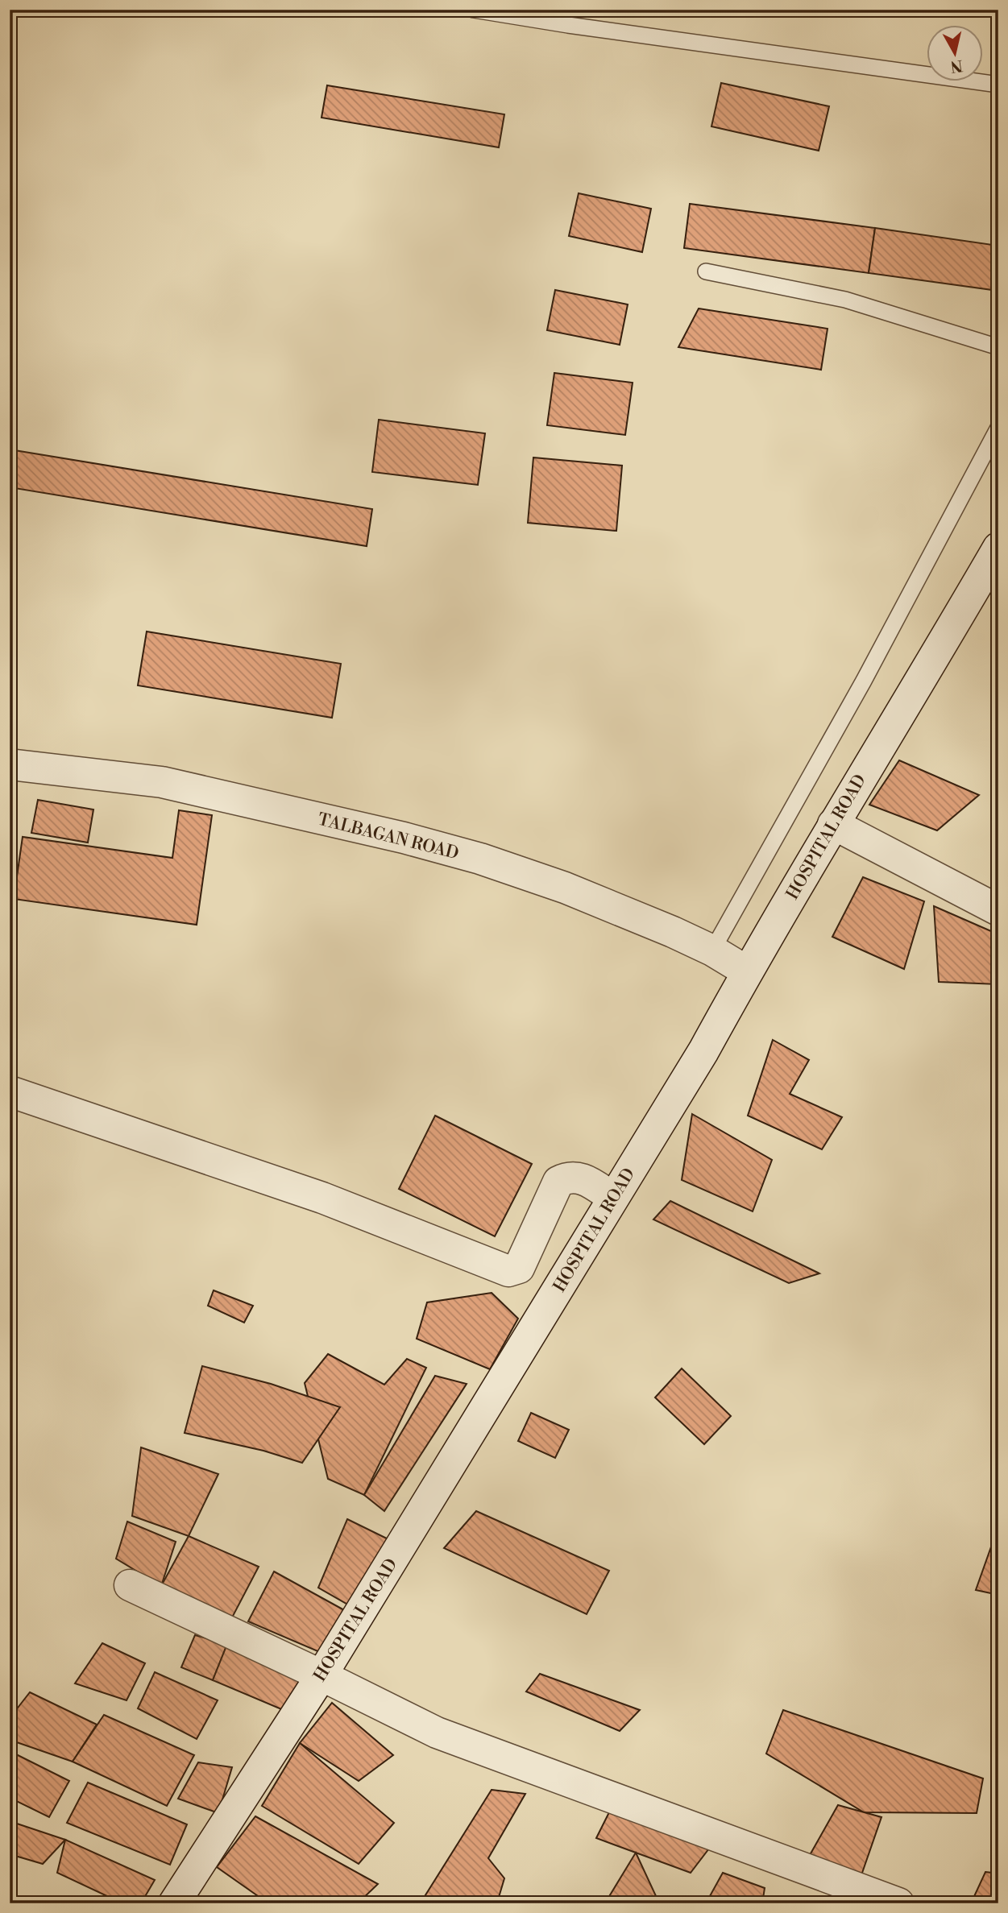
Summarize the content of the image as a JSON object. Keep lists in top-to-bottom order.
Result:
{
  "streets": {
    "street": ["TALBAGAN ROAD", "HOSPITAL ROAD"]
  },
  "crossings": [
    ["TALBAGAN ROAD", "HOSPITAL ROAD"]
  ],
  "north": "bottom"
}
